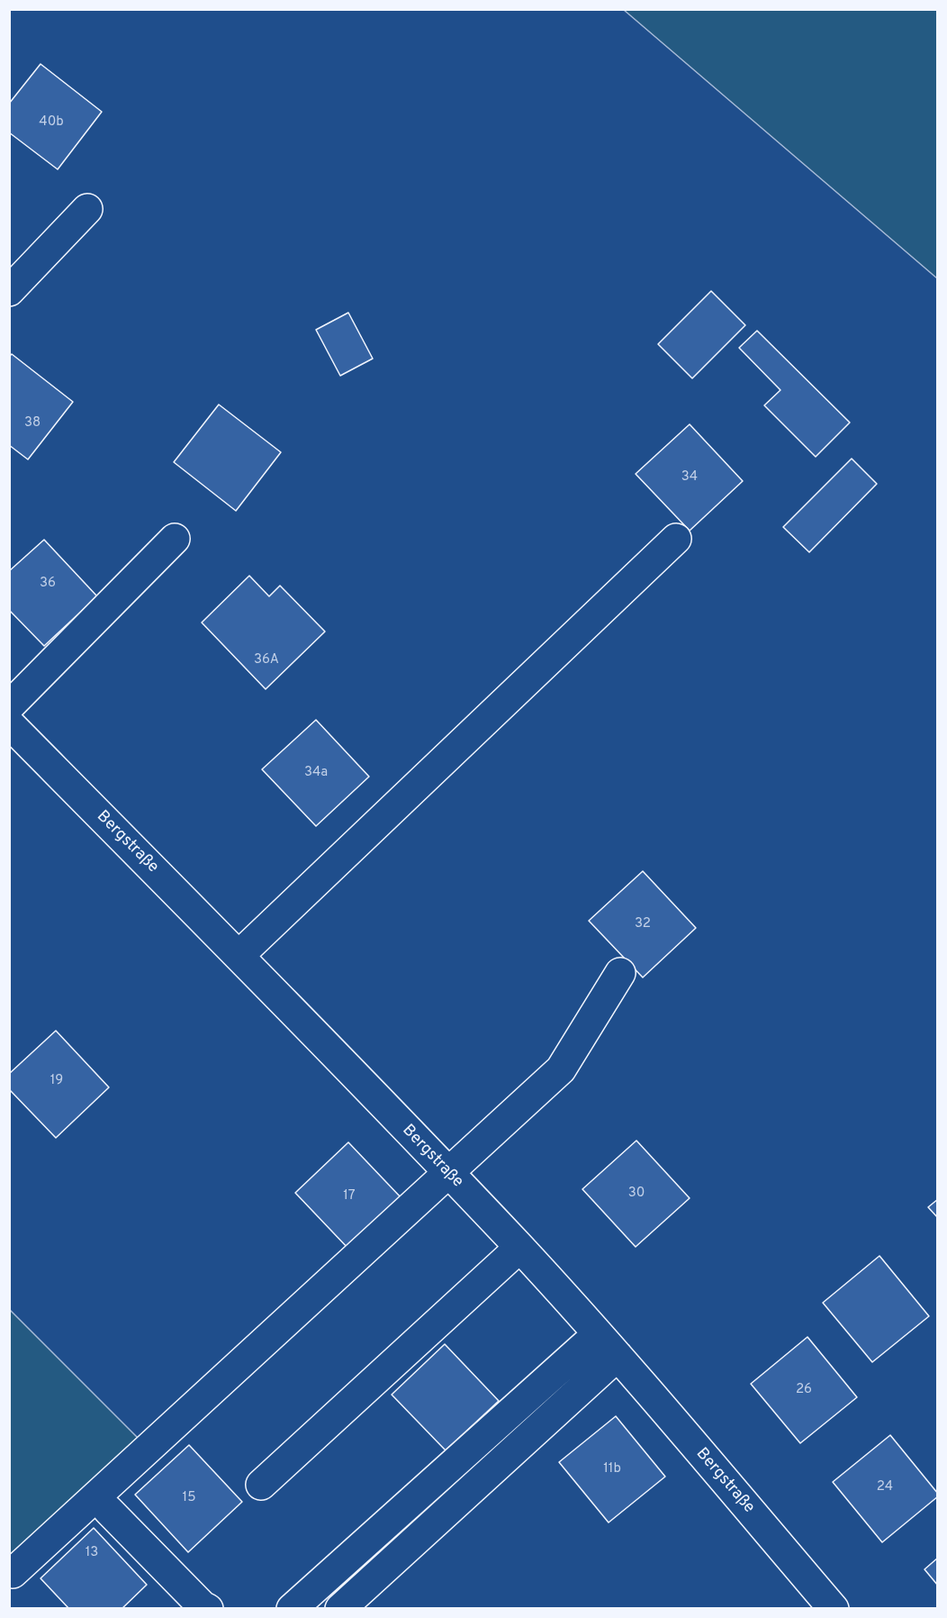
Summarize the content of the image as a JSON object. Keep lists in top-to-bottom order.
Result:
{
  "streets": {
    "street": ["Bergstraße"]
  },
  "house_numbers": [
    "40b",
    "38",
    "34",
    "36",
    "36A",
    "34a",
    "32",
    "19",
    "30",
    "17",
    "26",
    "11b",
    "24",
    "15",
    "13"
  ]
}
